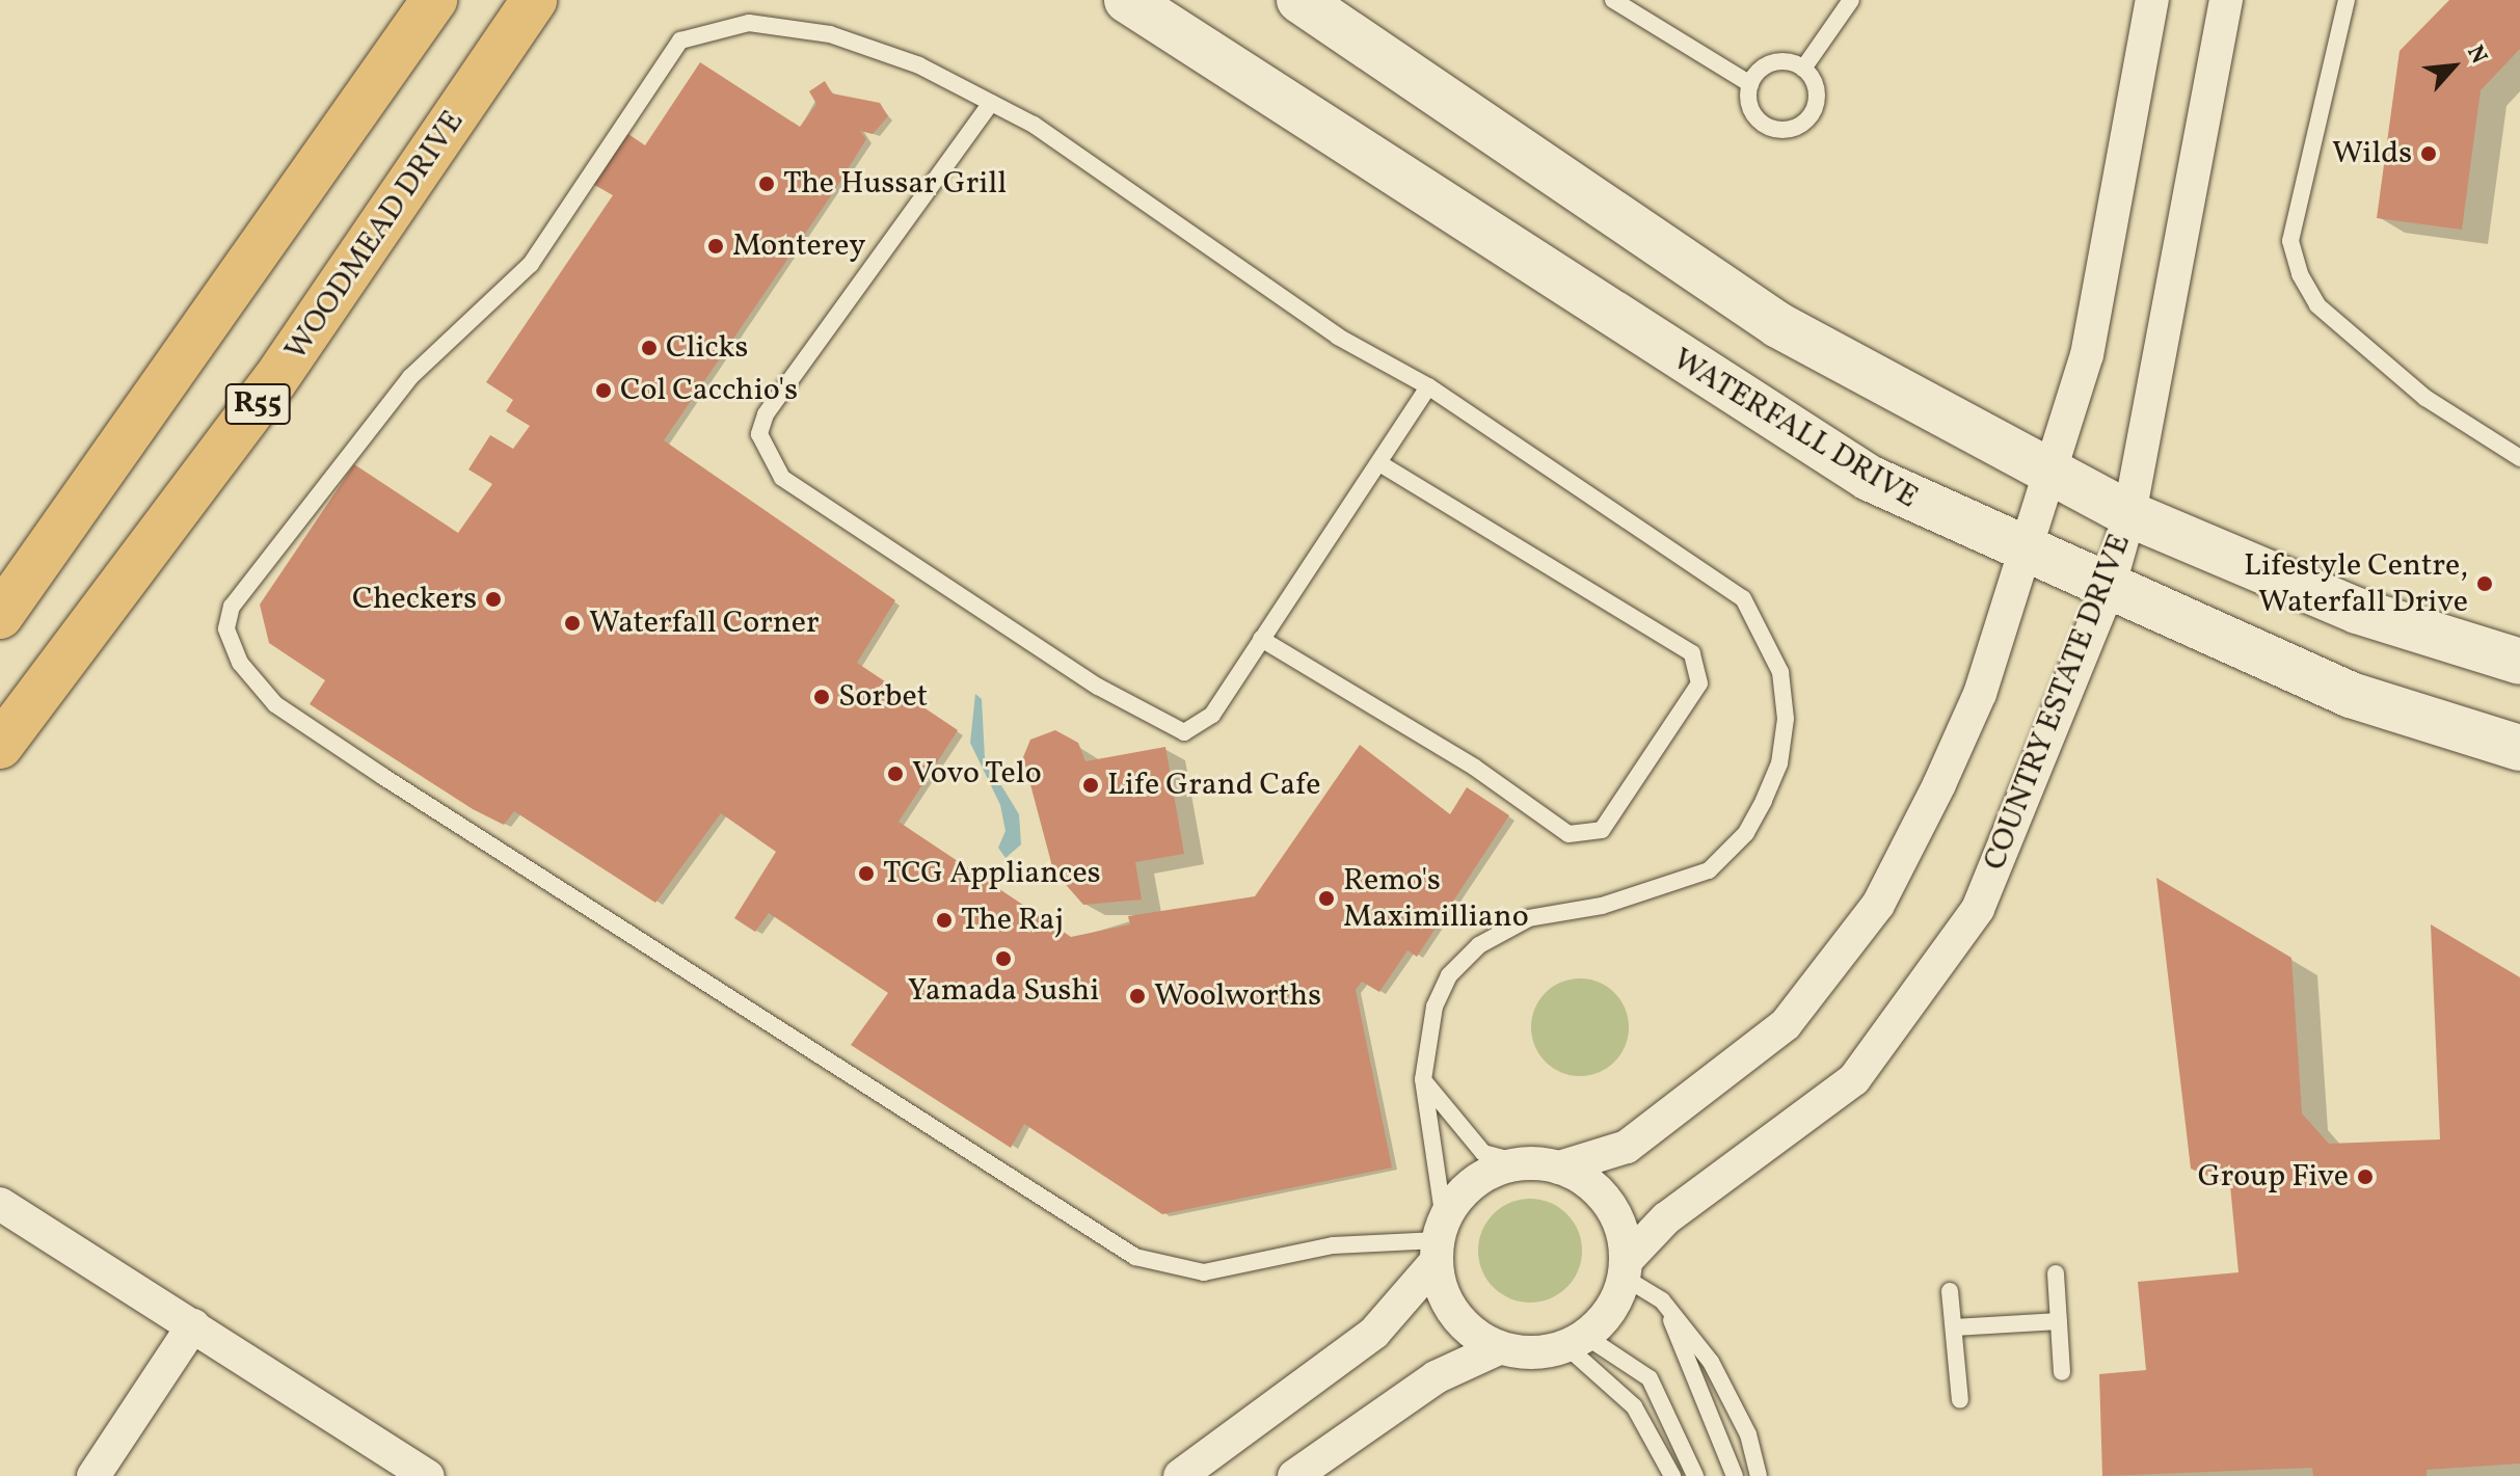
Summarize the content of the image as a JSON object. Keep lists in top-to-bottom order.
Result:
{
  "streets": {
    "main road": ["WOODMEAD DRIVE", "R55", "WATERFALL DRIVE"],
    "street": ["COUNTRY ESTATE DRIVE"]
  },
  "crossings": [
    ["WATERFALL DRIVE", "COUNTRY ESTATE DRIVE"]
  ],
  "places": [
    "Wilds",
    "The Hussar Grill",
    "Monterey",
    "Clicks",
    "Col Cacchio's",
    "Lifestyle Centre, Waterfall Drive",
    "Checkers",
    "Waterfall Corner",
    "Sorbet",
    "Vovo Telo",
    "Life Grand Cafe",
    "TCG Appliances",
    "Remo's Maximilliano",
    "The Raj",
    "Yamada Sushi",
    "Woolworths",
    "Group Five"
  ],
  "north": "top right"
}
